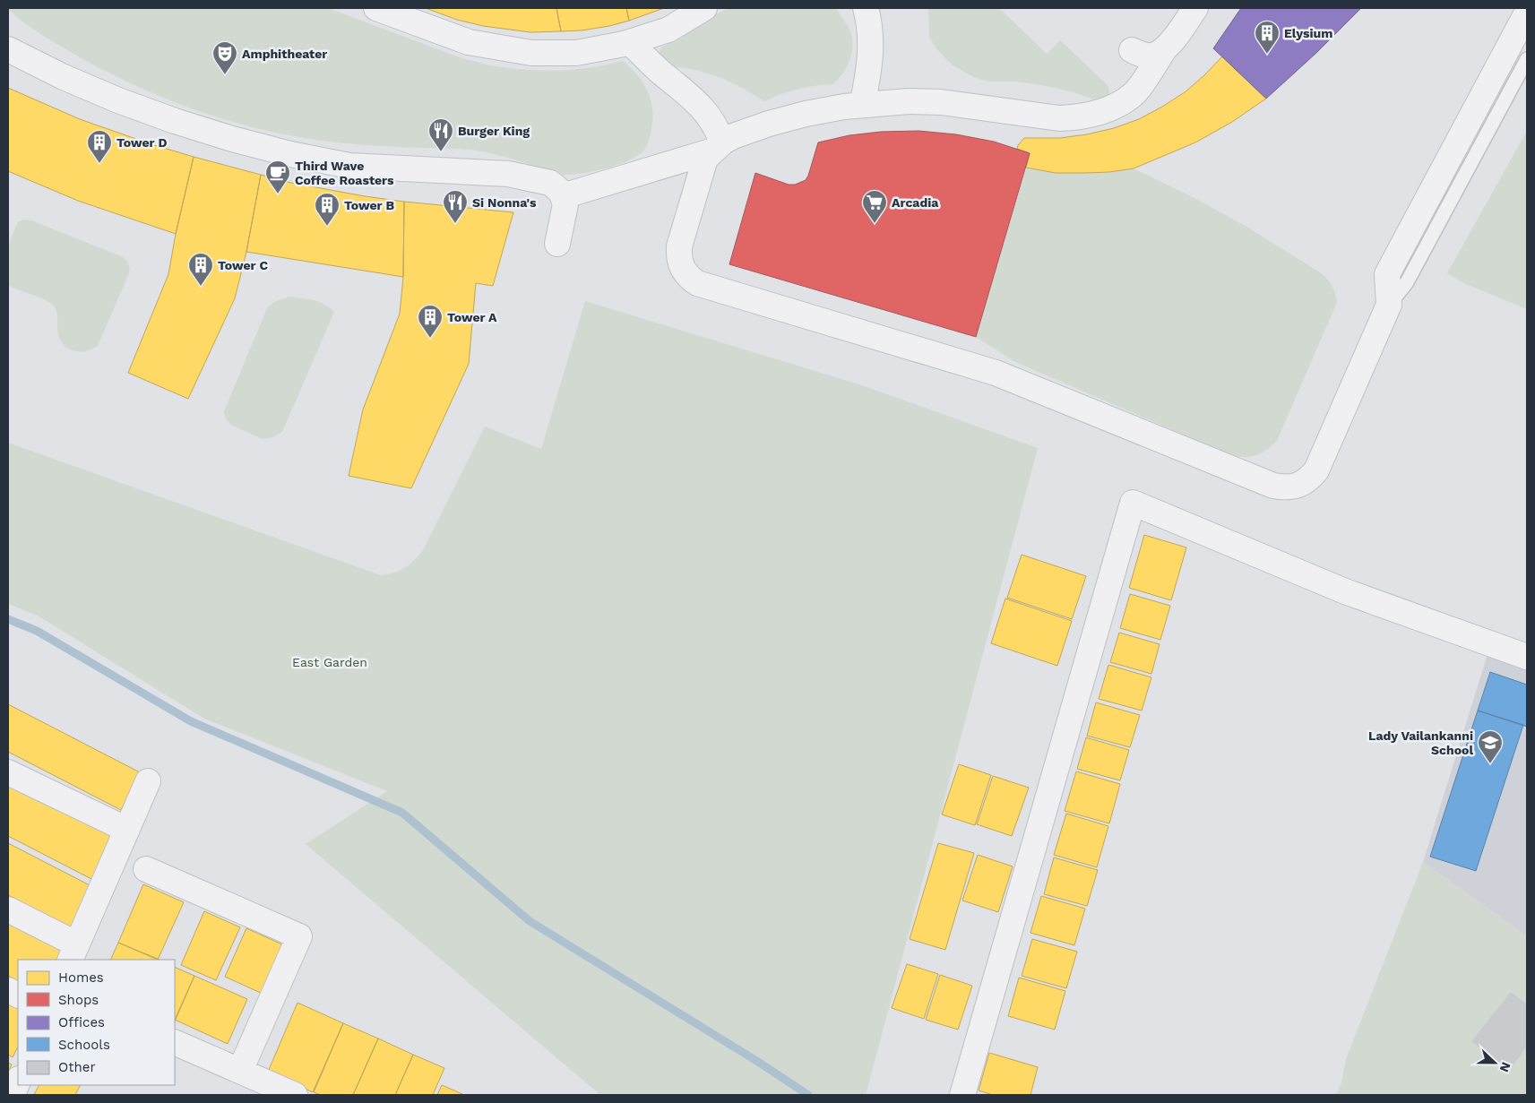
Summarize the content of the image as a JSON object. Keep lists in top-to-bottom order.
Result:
{
  "parks": ["East Garden"],
  "places": {
    "building": [
      "Elysium",
      "Tower D",
      "Tower B",
      "Tower C",
      "Tower A"
    ],
    "theatre": ["Amphitheater"],
    "restaurant": ["Burger King", "Si Nonna's"],
    "cafe": ["Third Wave Coffee Roasters"],
    "supermarket": ["Arcadia"],
    "school or university": ["Lady Vailankanni School"]
  },
  "legend": [
    "Homes",
    "Shops",
    "Offices",
    "Schools",
    "Other"
  ],
  "north": "right"
}
